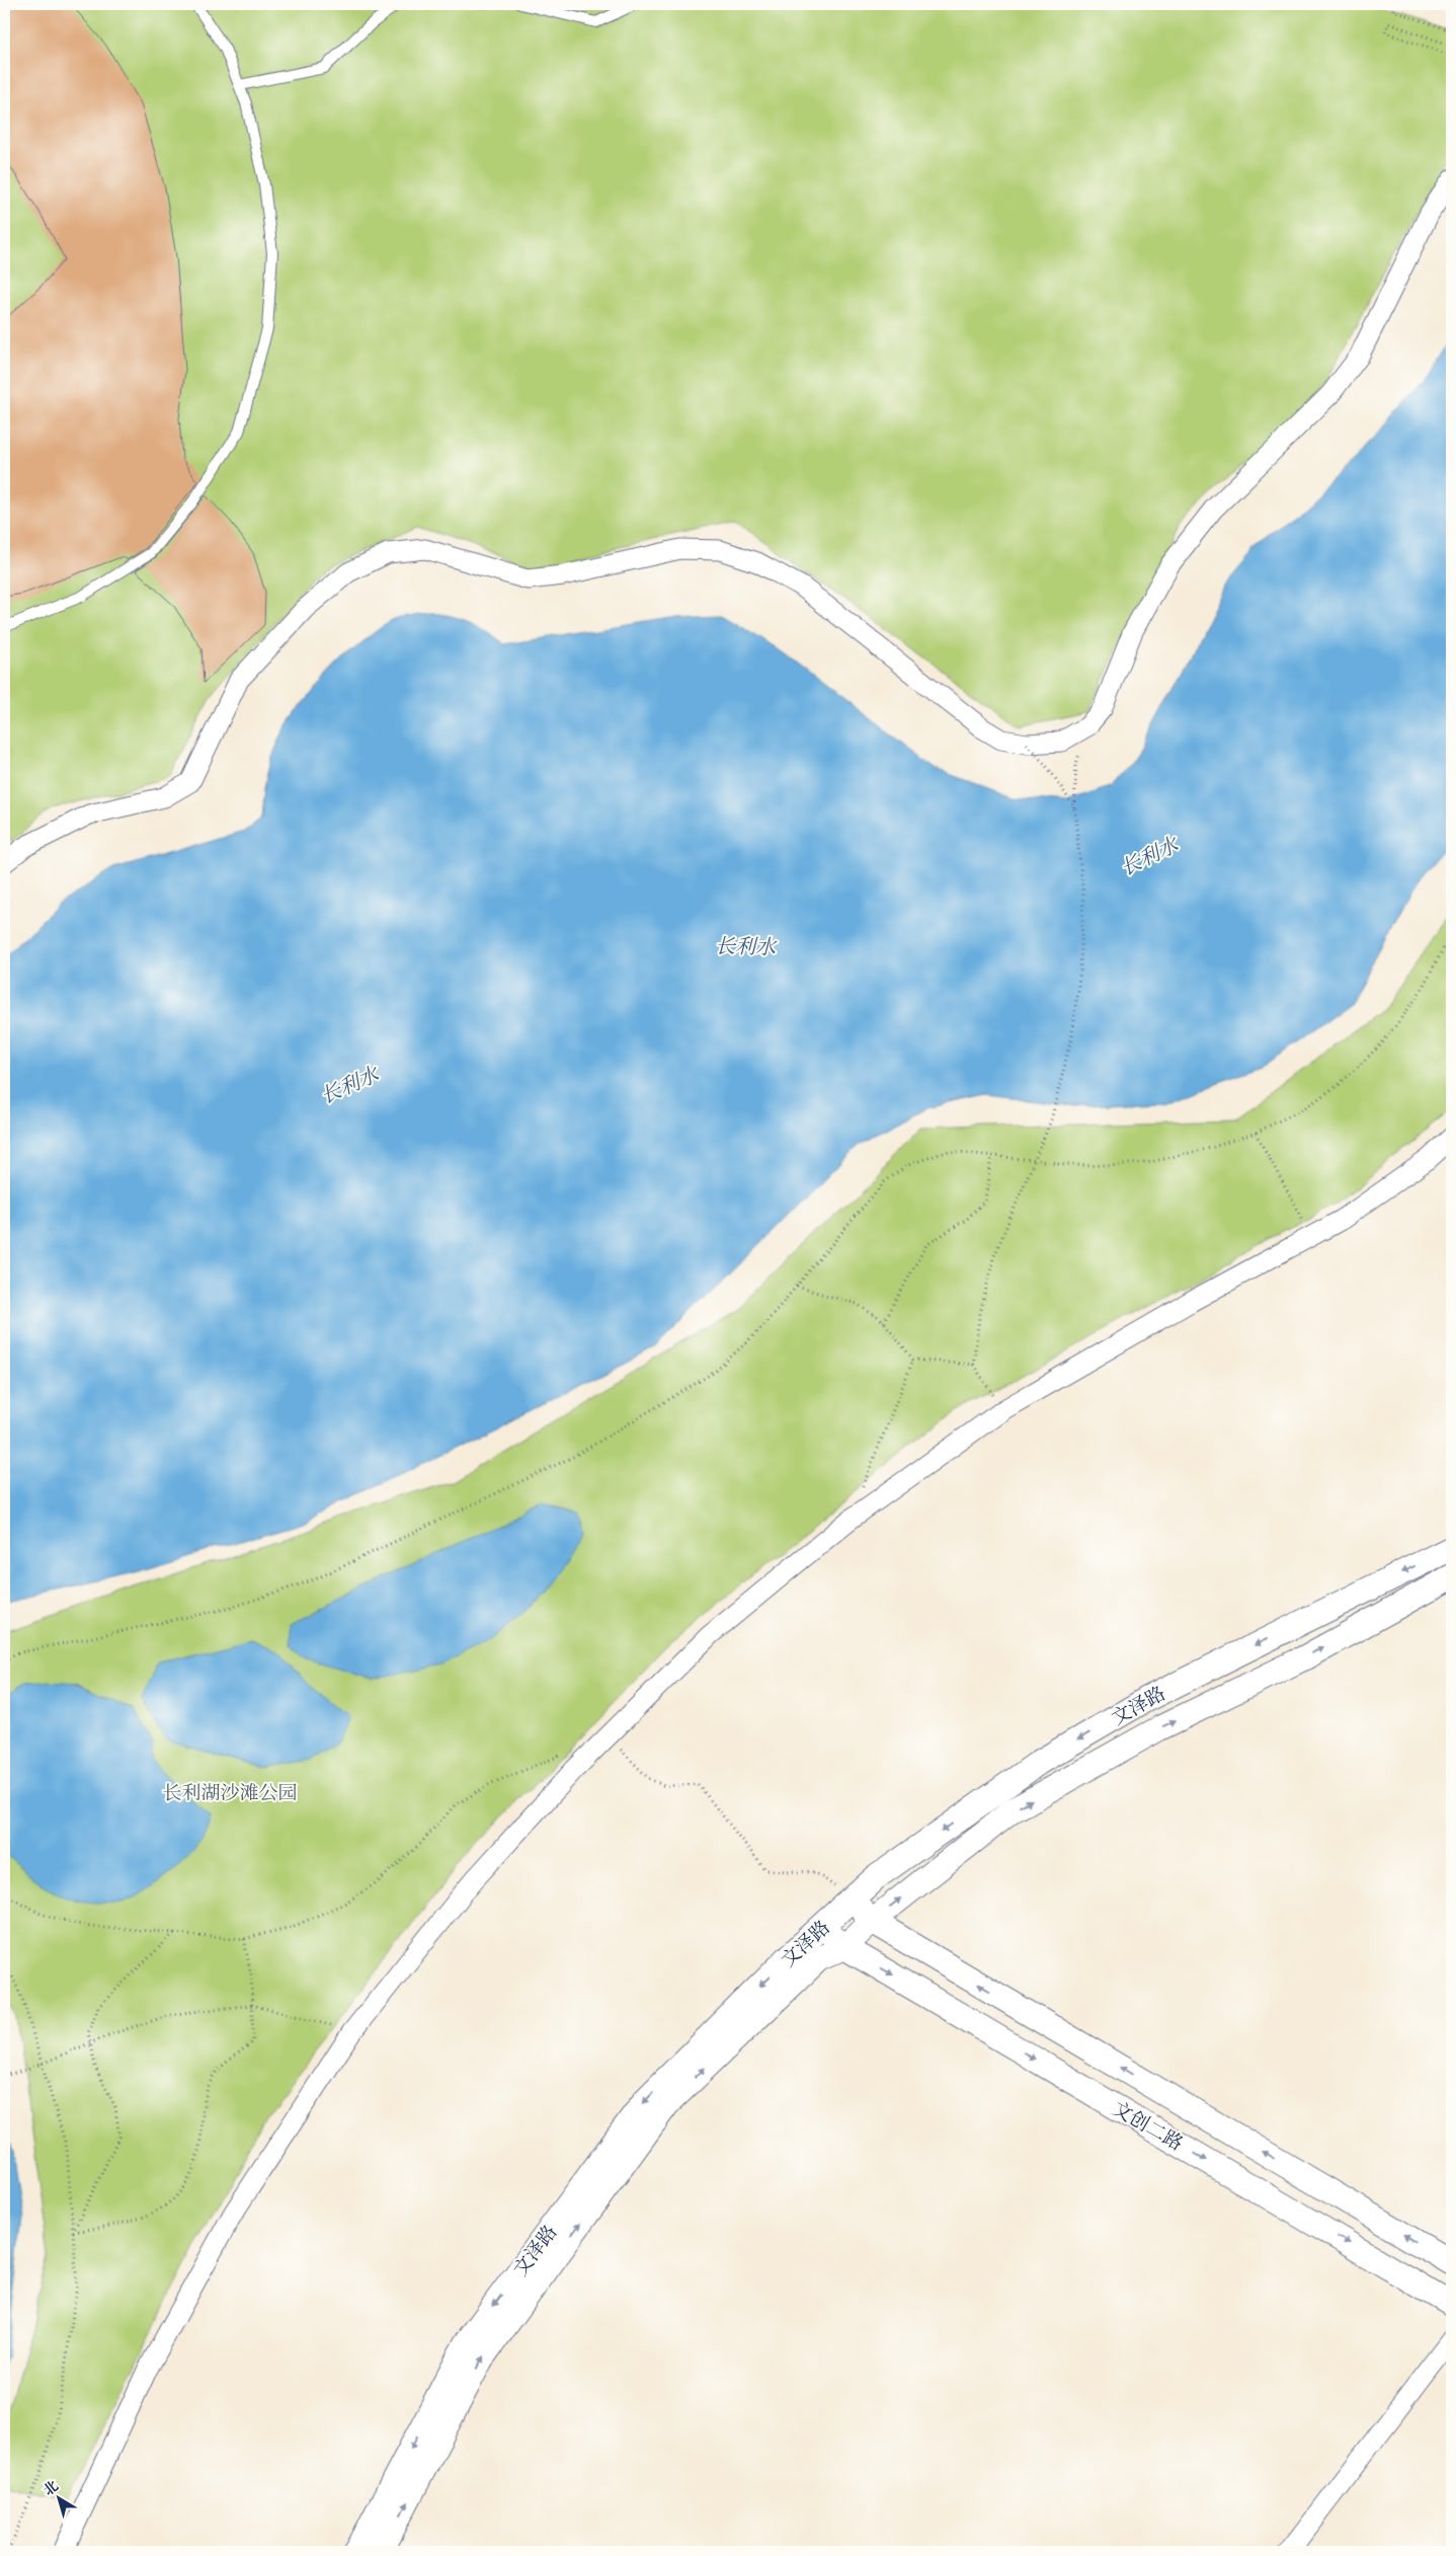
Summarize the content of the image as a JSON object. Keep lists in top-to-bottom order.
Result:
{
  "streets": {
    "street": ["文泽路", "文创二路"]
  },
  "crossings": [
    ["文泽路", "文创二路"]
  ],
  "water": ["长利水"],
  "parks": ["长利湖沙滩公园"],
  "north": "top left"
}
